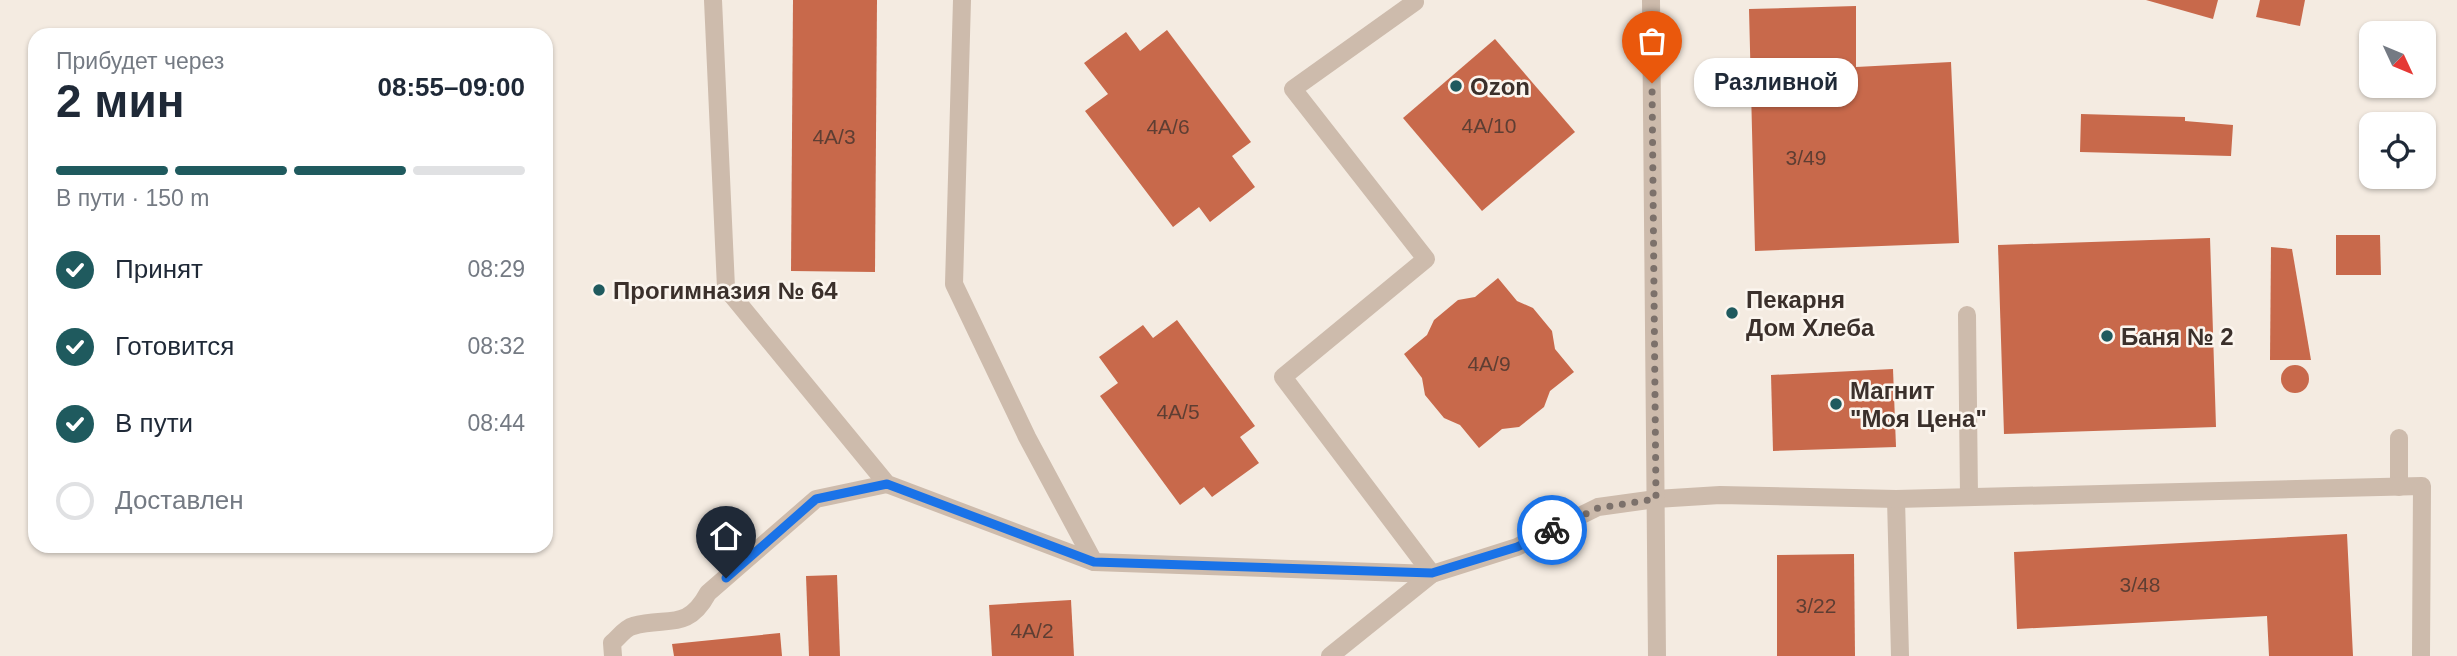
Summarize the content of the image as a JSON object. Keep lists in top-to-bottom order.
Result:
{
  "places": [
    "Разливной",
    "Ozon",
    "Прогимназия № 64",
    "Пекарня Дом Хлеба",
    "Баня № 2",
    "Магнит \"Моя Цена\""
  ],
  "house_numbers": [
    "4А/10",
    "4А/6",
    "4А/3",
    "3/49",
    "4А/9",
    "4А/5",
    "3/48",
    "3/22",
    "4А/2"
  ],
  "north": "bottom right",
  "page": {
    "heading": ["2 мин", "Прибудет через", "08:55–09:00"],
    "bubble": "Разливной",
    "bar": "В пути · 150 m",
    "list": [
      ["Принят", "08:29"],
      ["Готовится", "08:32"],
      ["В пути", "08:44"],
      "Доставлен"
    ]
  }
}
